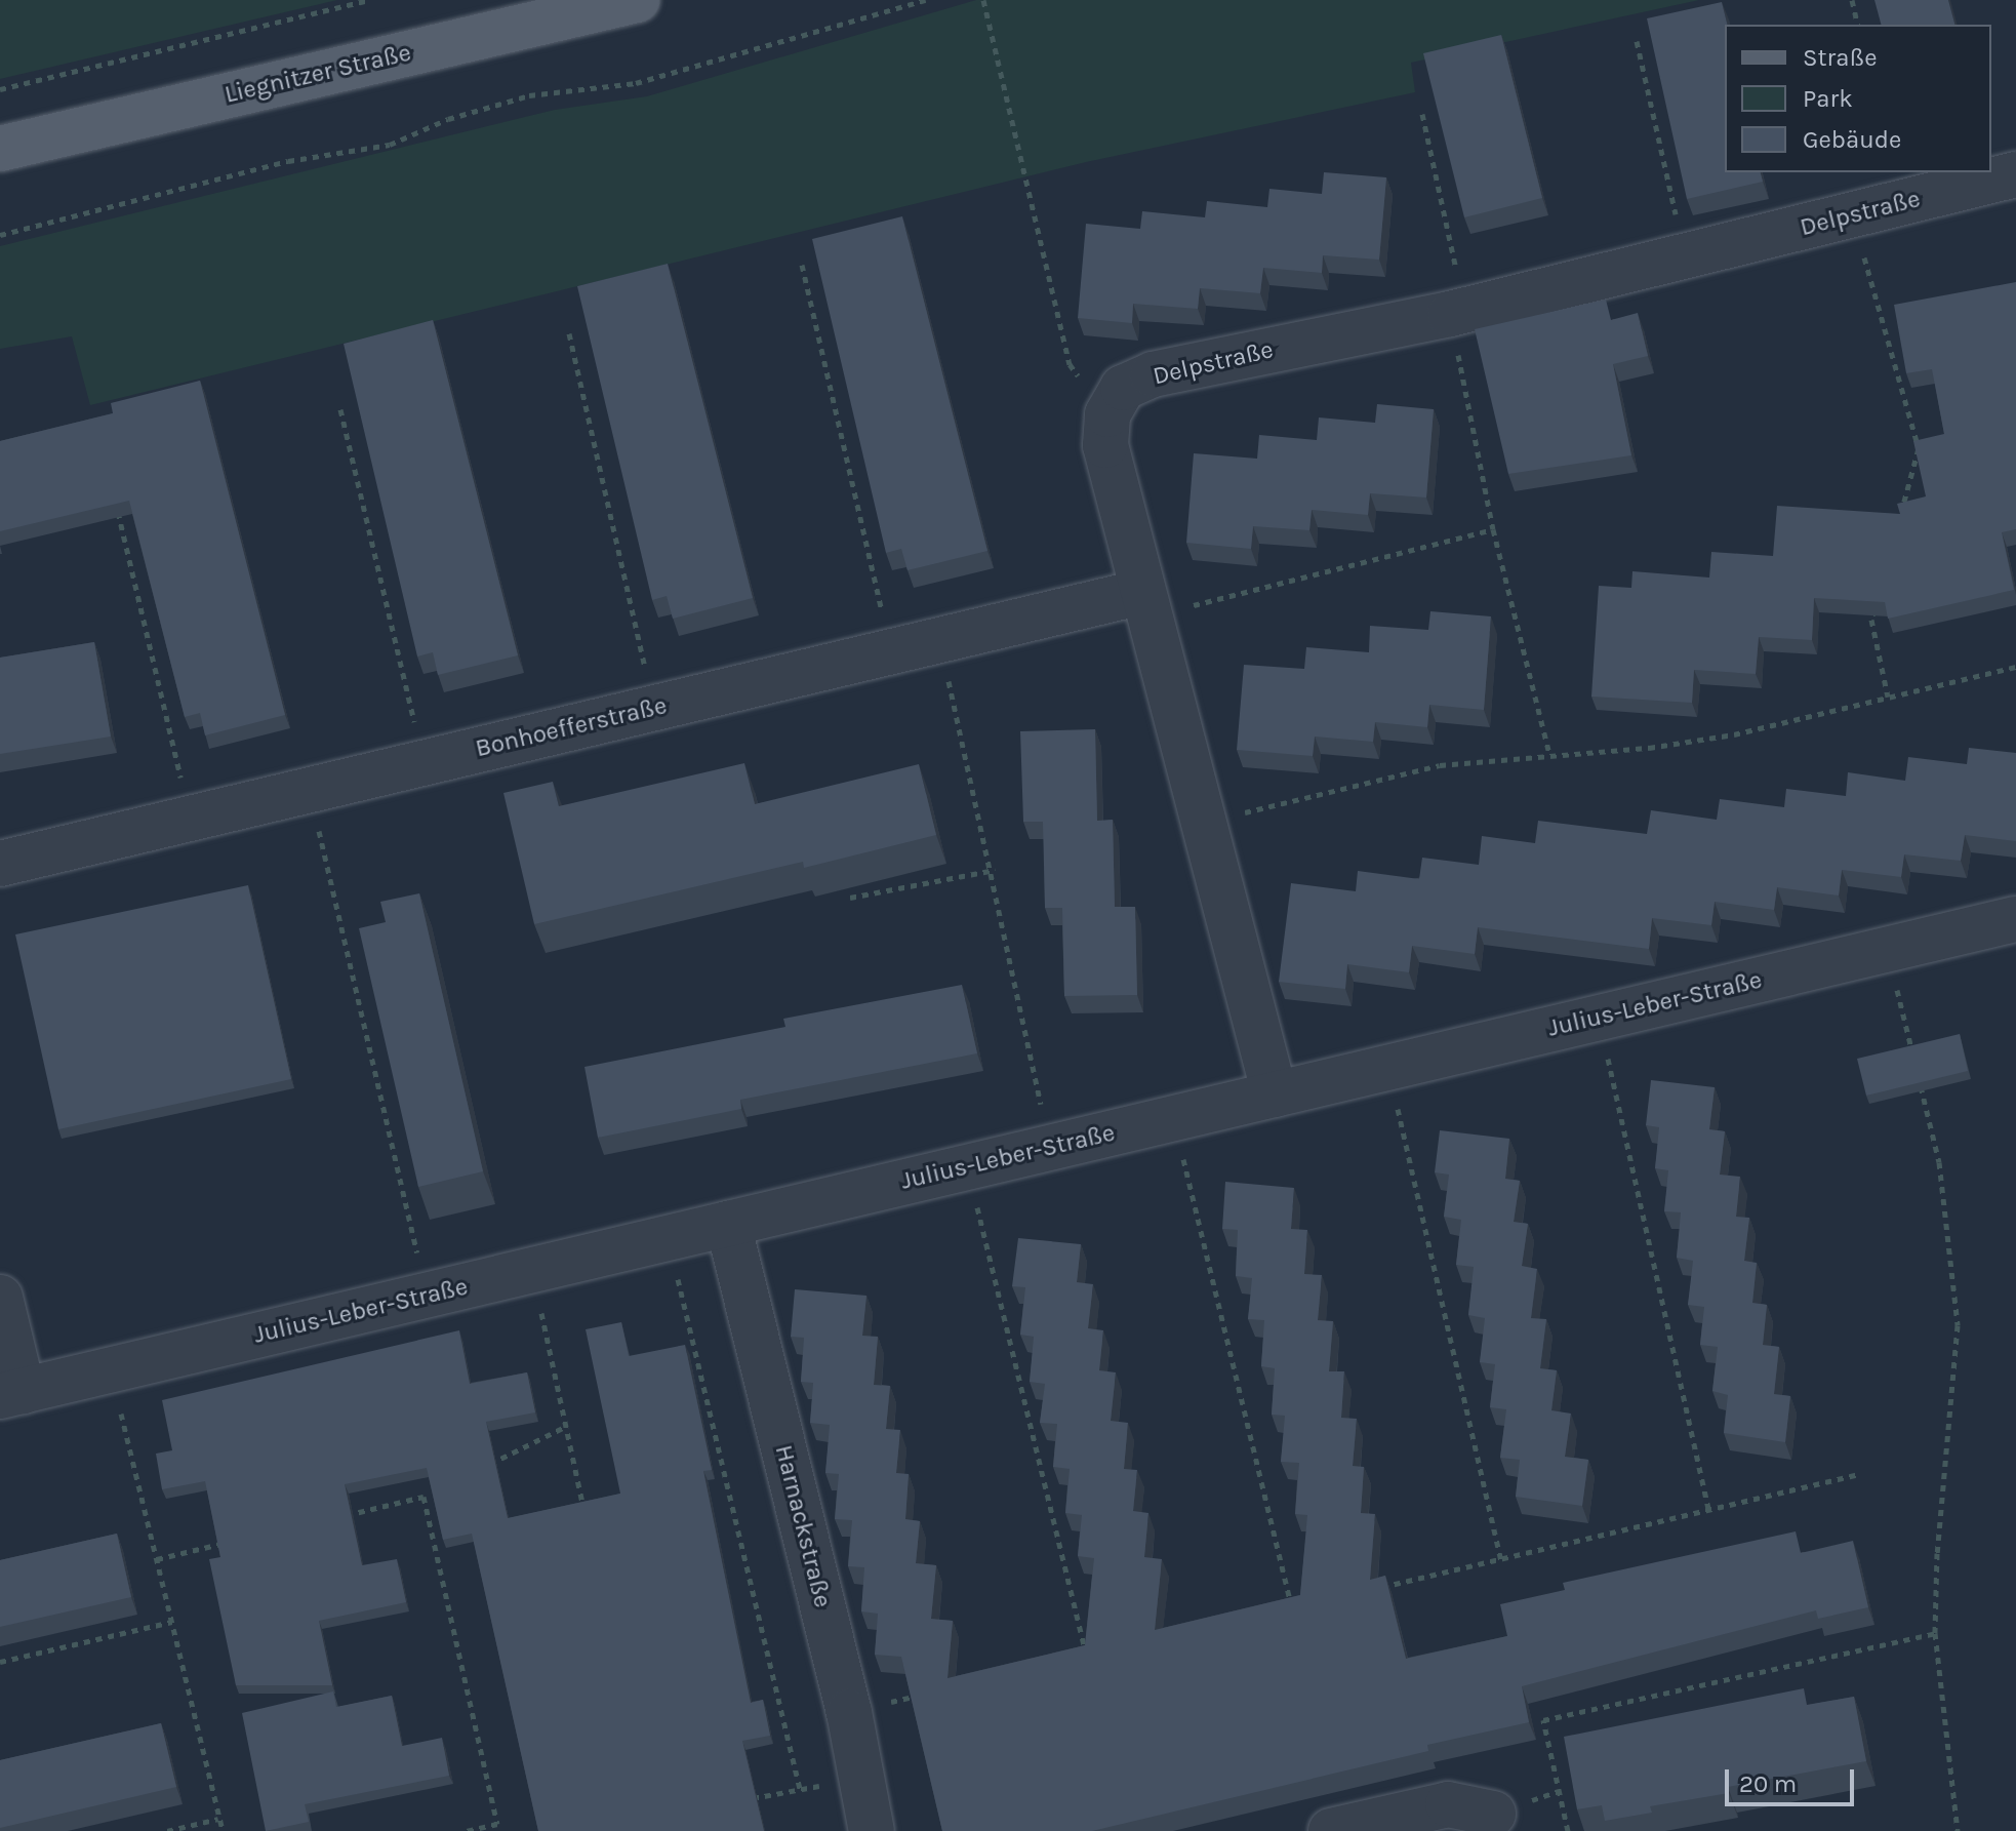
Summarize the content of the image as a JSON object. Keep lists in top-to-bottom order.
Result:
{
  "streets": {
    "main road": ["Liegnitzer Straße"],
    "street": [
      "Delpstraße",
      "Bonhoefferstraße",
      "Julius-Leber-Straße",
      "Harnackstraße"
    ]
  },
  "crossings": [
    ["Julius-Leber-Straße", "Harnackstraße"]
  ],
  "legend": ["Straße", "Park", "Gebäude"],
  "scale_bar": "20 m"
}
